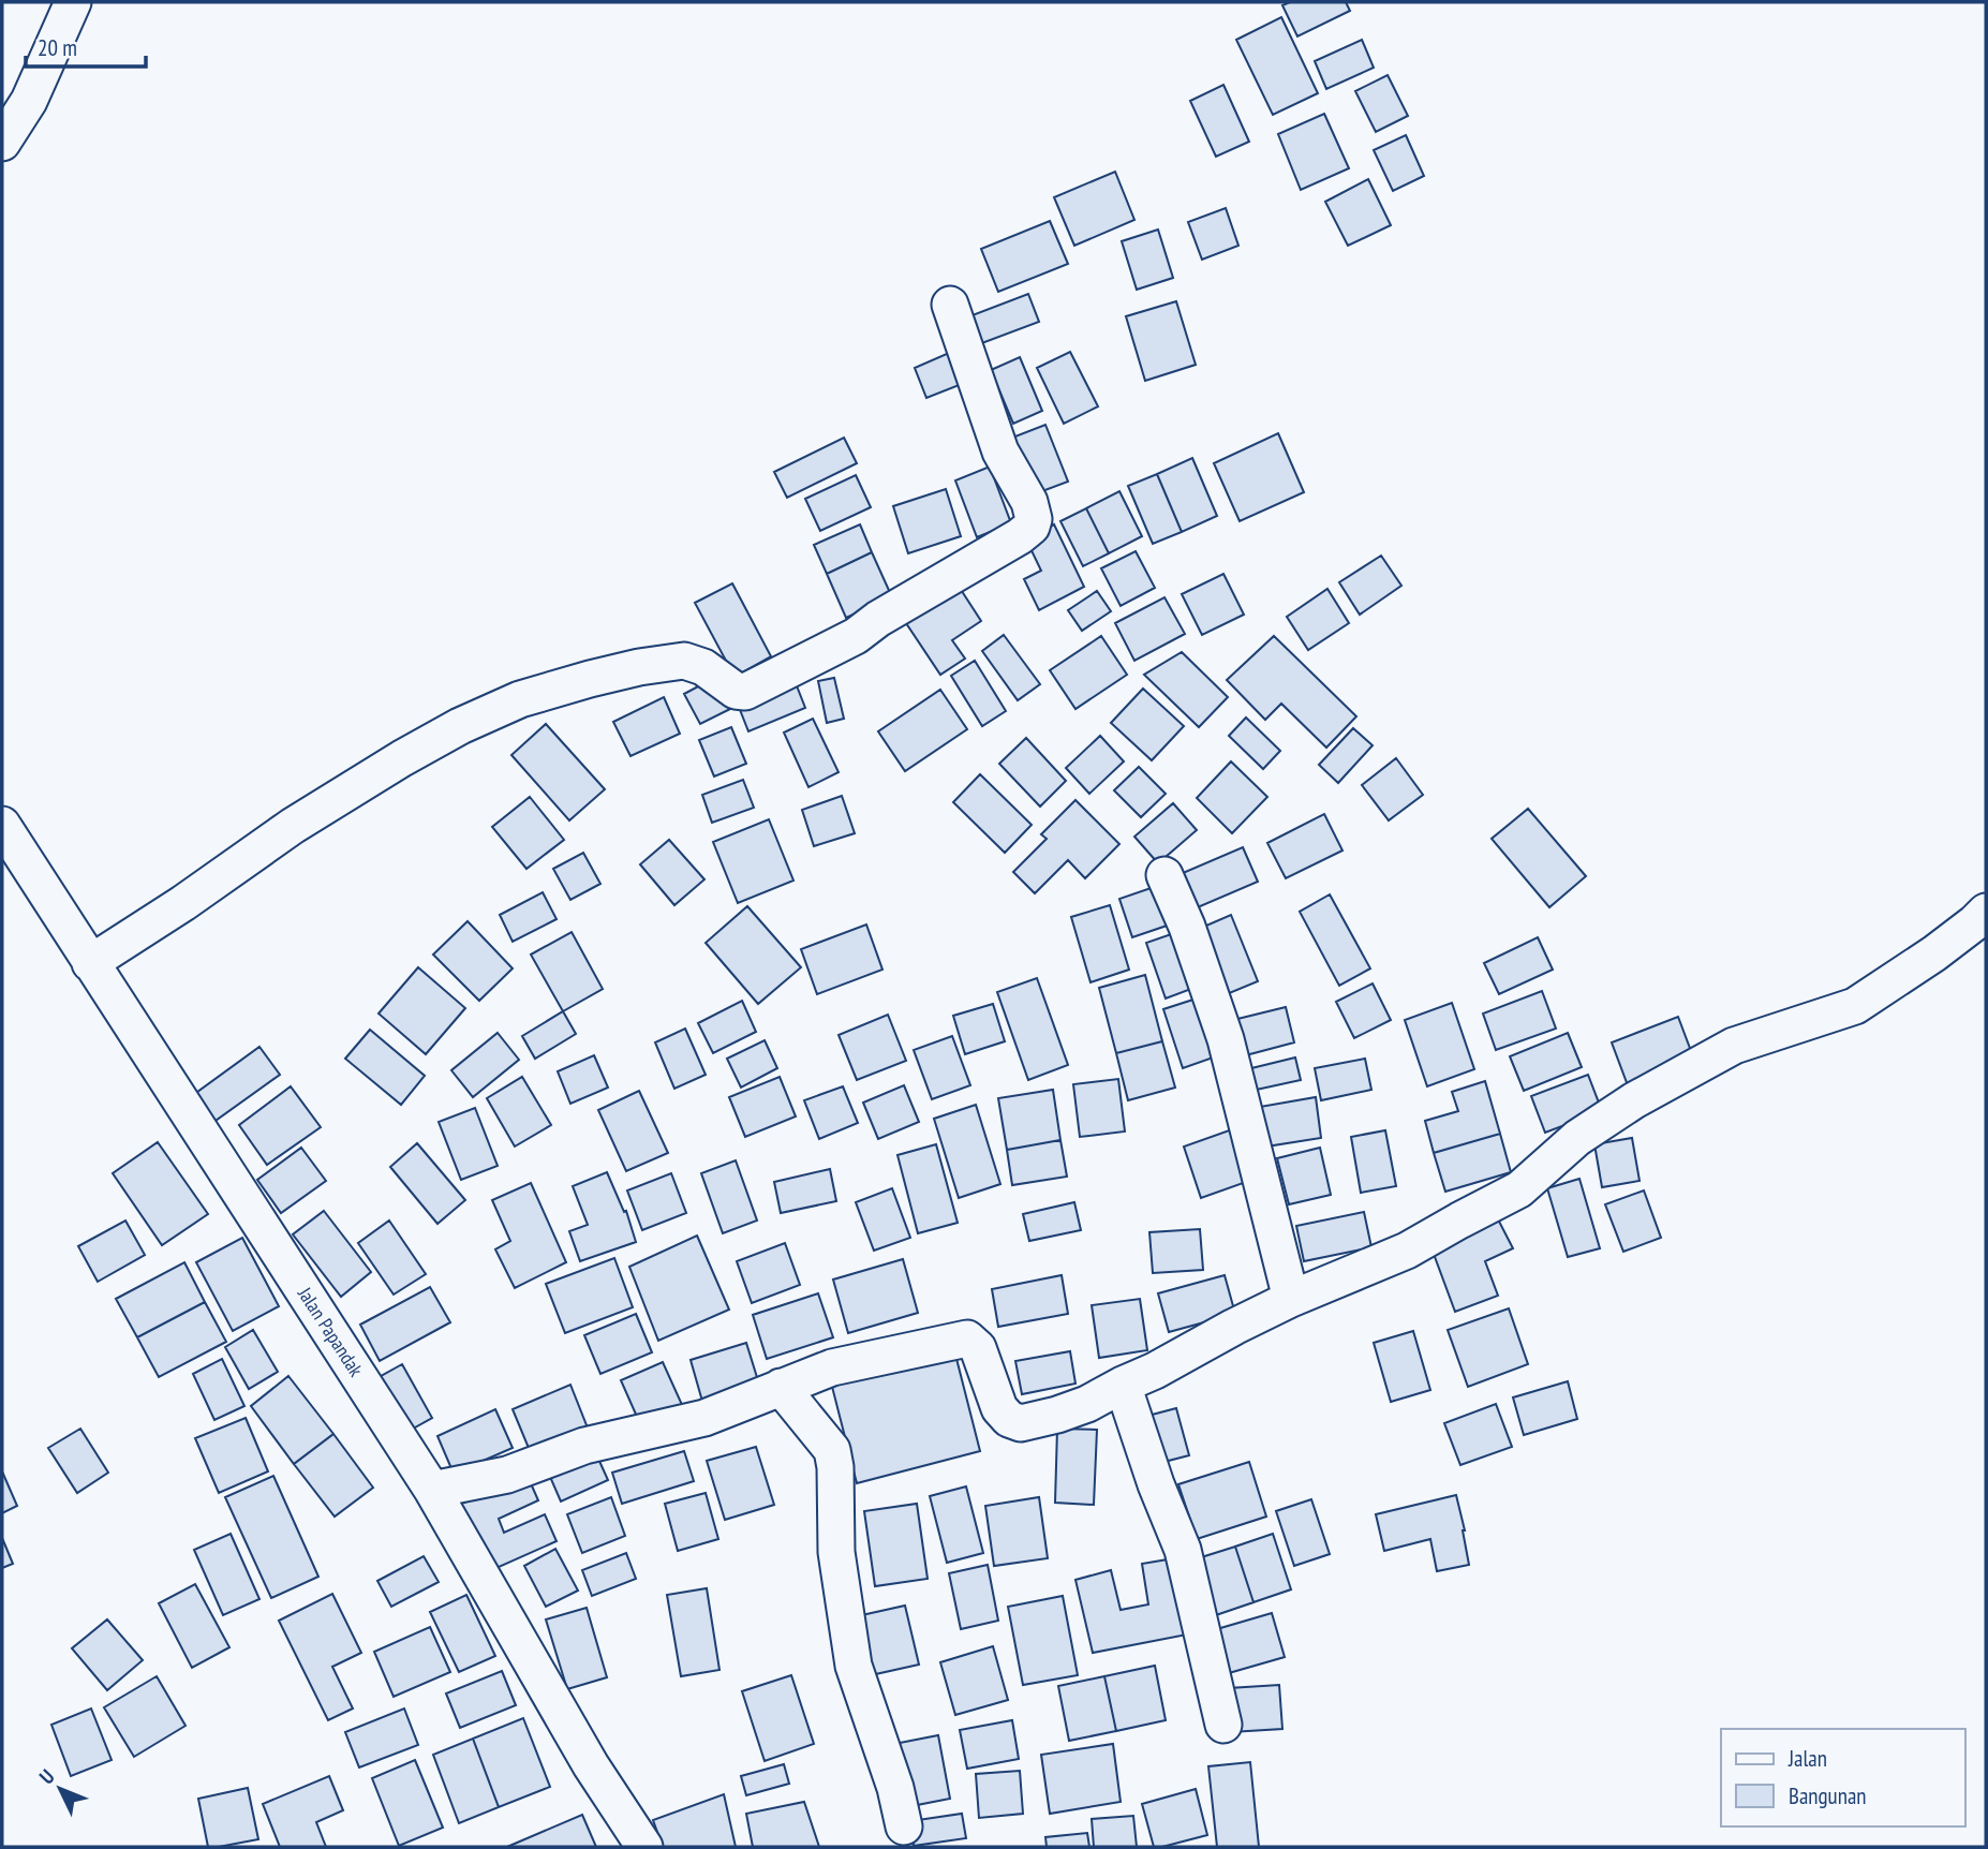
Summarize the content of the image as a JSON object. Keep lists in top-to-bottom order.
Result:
{
  "streets": {
    "street": ["Jalan Papandak"]
  },
  "legend": ["Jalan", "Bangunan"],
  "scale_bar": "20 m",
  "north": "top left"
}
